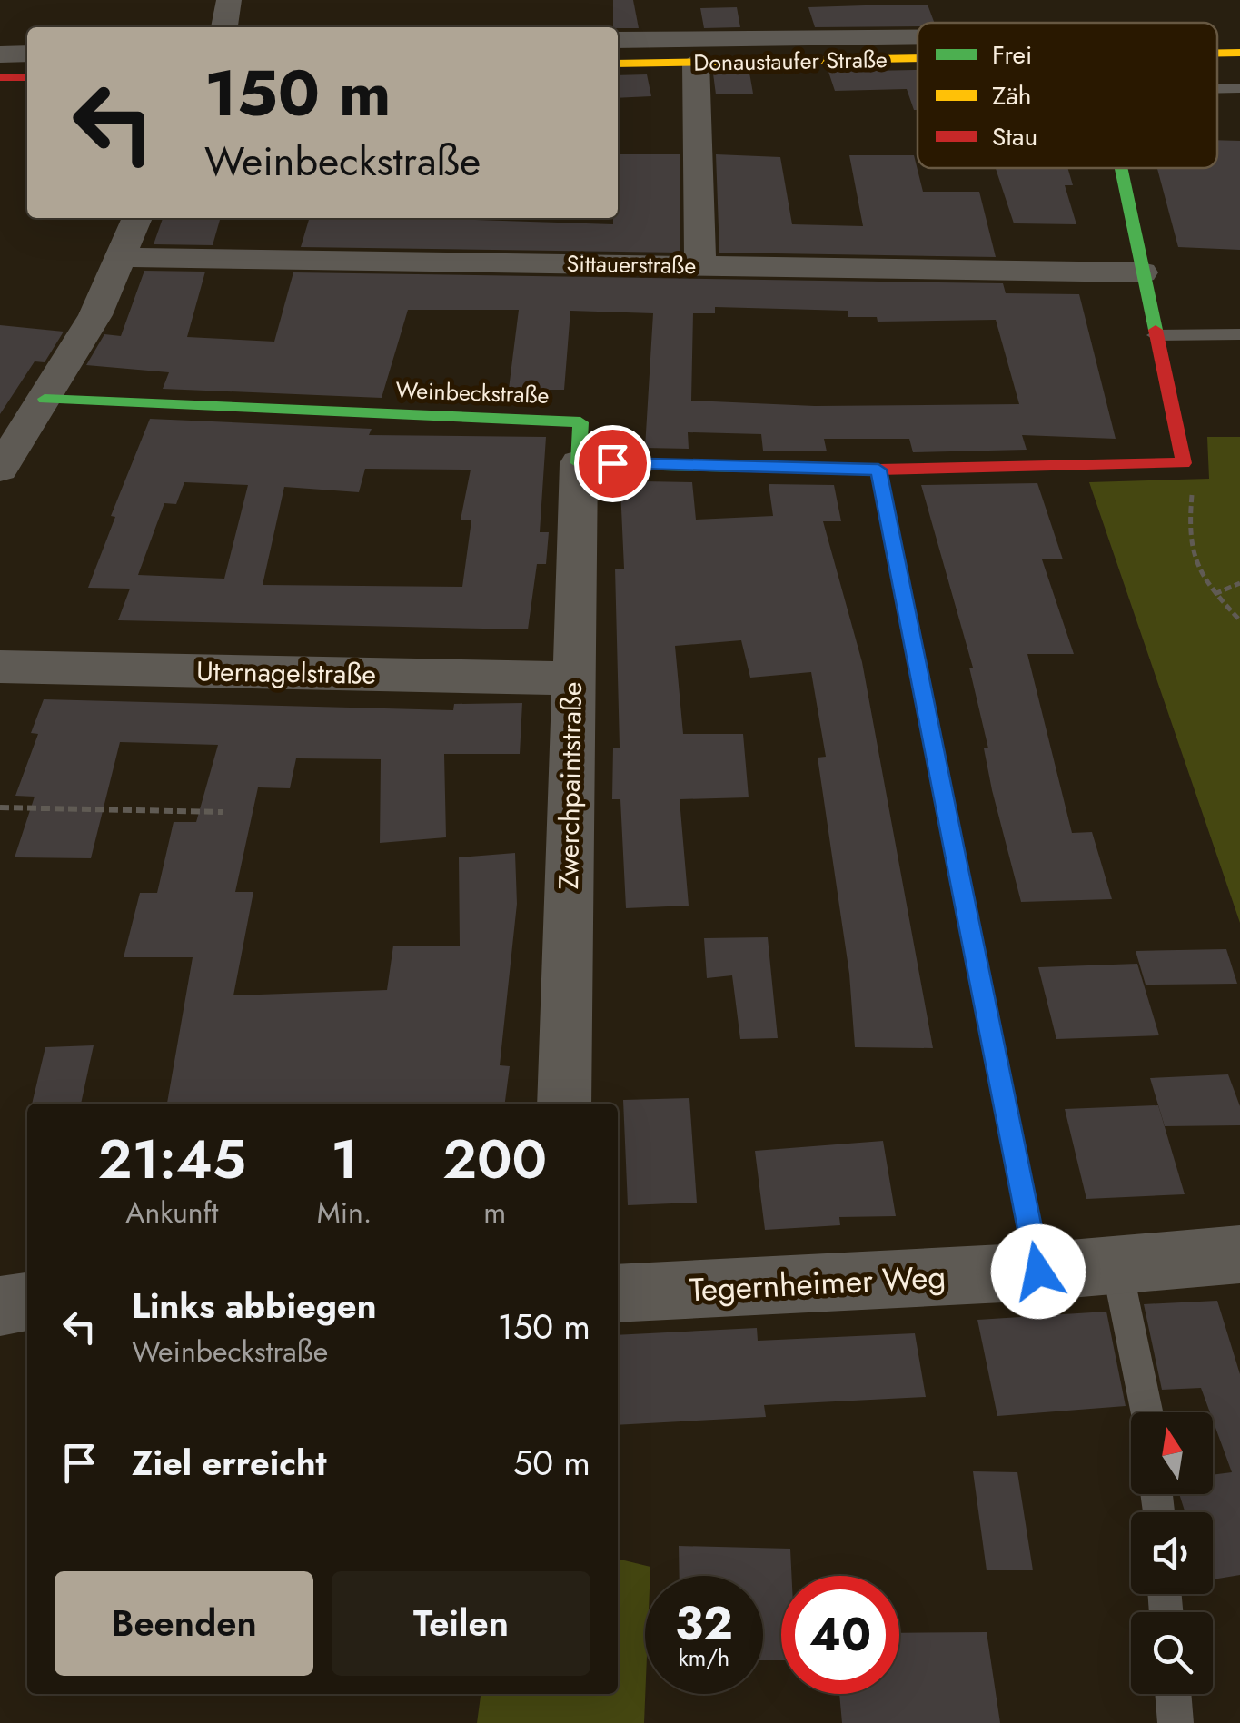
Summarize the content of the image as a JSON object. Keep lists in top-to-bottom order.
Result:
{
  "streets": {
    "street": [
      "Donaustaufer Straße",
      "Sittauerstraße",
      "Weinbeckstraße",
      "Uternagelstraße",
      "Zwerchpaintstraße",
      "Tegernheimer Weg"
    ]
  },
  "crossings": [
    ["Weinbeckstraße", "Zwerchpaintstraße"],
    ["Uternagelstraße", "Zwerchpaintstraße"]
  ],
  "legend": ["Frei", "Zäh", "Stau"],
  "north": "top",
  "page": {
    "turn": ["150 m", "Weinbeckstraße"],
    "eta": [
      "21:45",
      "Ankunft",
      "1",
      "Min.",
      "200",
      "m"
    ],
    "list": [
      {
        "name": "Links abbiegen",
        "note": "Weinbeckstraße",
        "value": "150 m"
      },
      {
        "name": "Ziel erreicht",
        "value": "50 m"
      }
    ],
    "buttons": ["Beenden", "Teilen"],
    "speed": "32 km/h",
    "limit": "40"
  }
}
